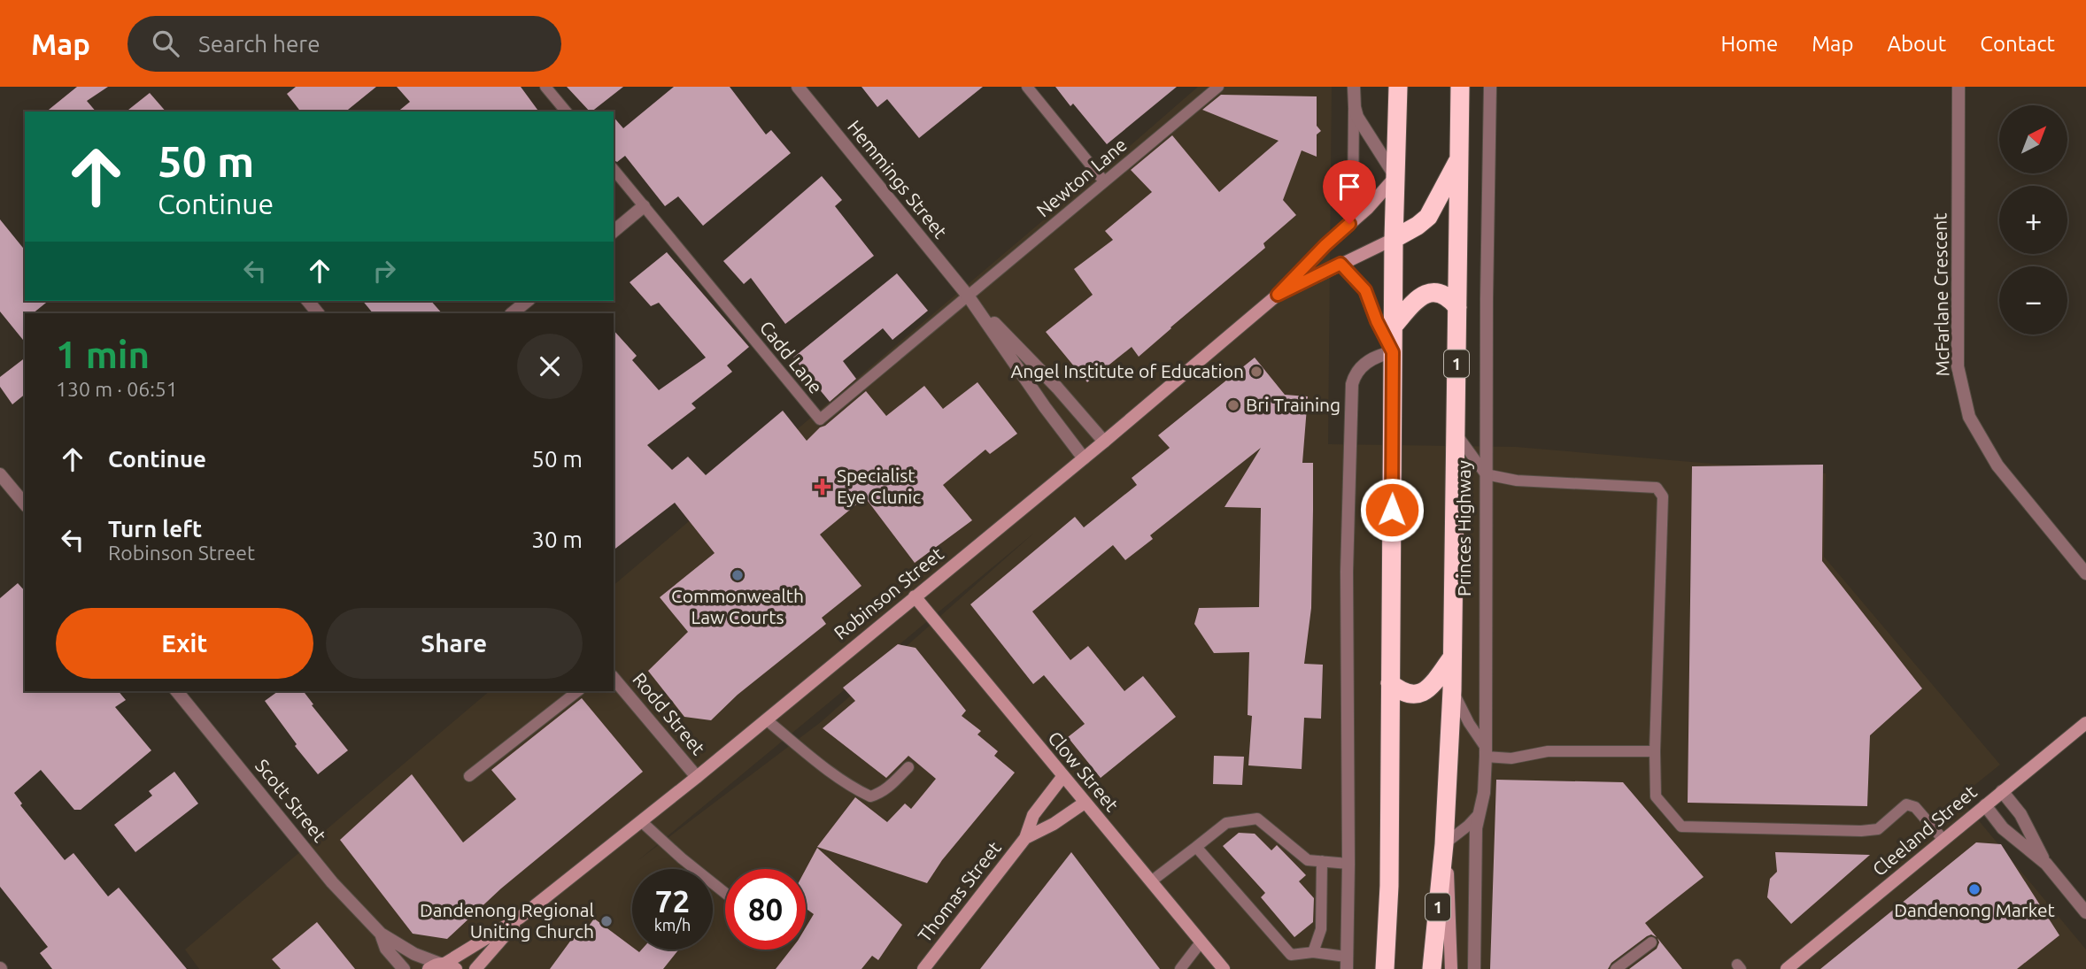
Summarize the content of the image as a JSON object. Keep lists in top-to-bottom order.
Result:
{
  "streets": {
    "highway": ["1", "Princes Highway"],
    "street": [
      "Hemmings Street",
      "McFarlane Crescent",
      "Robinson Street",
      "Rodd Street",
      "Clow Street",
      "Scott Street",
      "Cleeland Street",
      "Thomas Street"
    ],
    "lane": ["Newton Lane", "Cadd Lane"]
  },
  "crossings": [
    ["Newton Lane", "Hemmings Street"],
    ["Newton Lane", "Cadd Lane"],
    ["Hemmings Street", "Cadd Lane"],
    ["Hemmings Street", "Robinson Street"],
    ["Robinson Street", "Rodd Street"],
    ["Robinson Street", "Clow Street"],
    ["Robinson Street", "Scott Street"],
    ["Clow Street", "Thomas Street"]
  ],
  "places": {
    "other": [
      "Angel Institute of Education",
      "Bri Training",
      "Commonwealth Law Courts",
      "Dandenong Market",
      "Dandenong Regional Uniting Church"
    ],
    "health": ["Specialist Eye Clunic"]
  },
  "north": "top right",
  "page": {
    "header": "Map",
    "search": "Search here",
    "nav": [
      "Home",
      "Map",
      "About",
      "Contact"
    ],
    "map_buttons": ["+", "−"],
    "turn": ["50 m", "Continue"],
    "heading": ["1 min", "130 m · 06:51"],
    "list": [
      {
        "name": "Continue",
        "value": "50 m"
      },
      {
        "name": "Turn left",
        "note": "Robinson Street",
        "value": "30 m"
      }
    ],
    "buttons": ["Exit", "Share"],
    "speed": "72 km/h",
    "limit": "80"
  }
}
